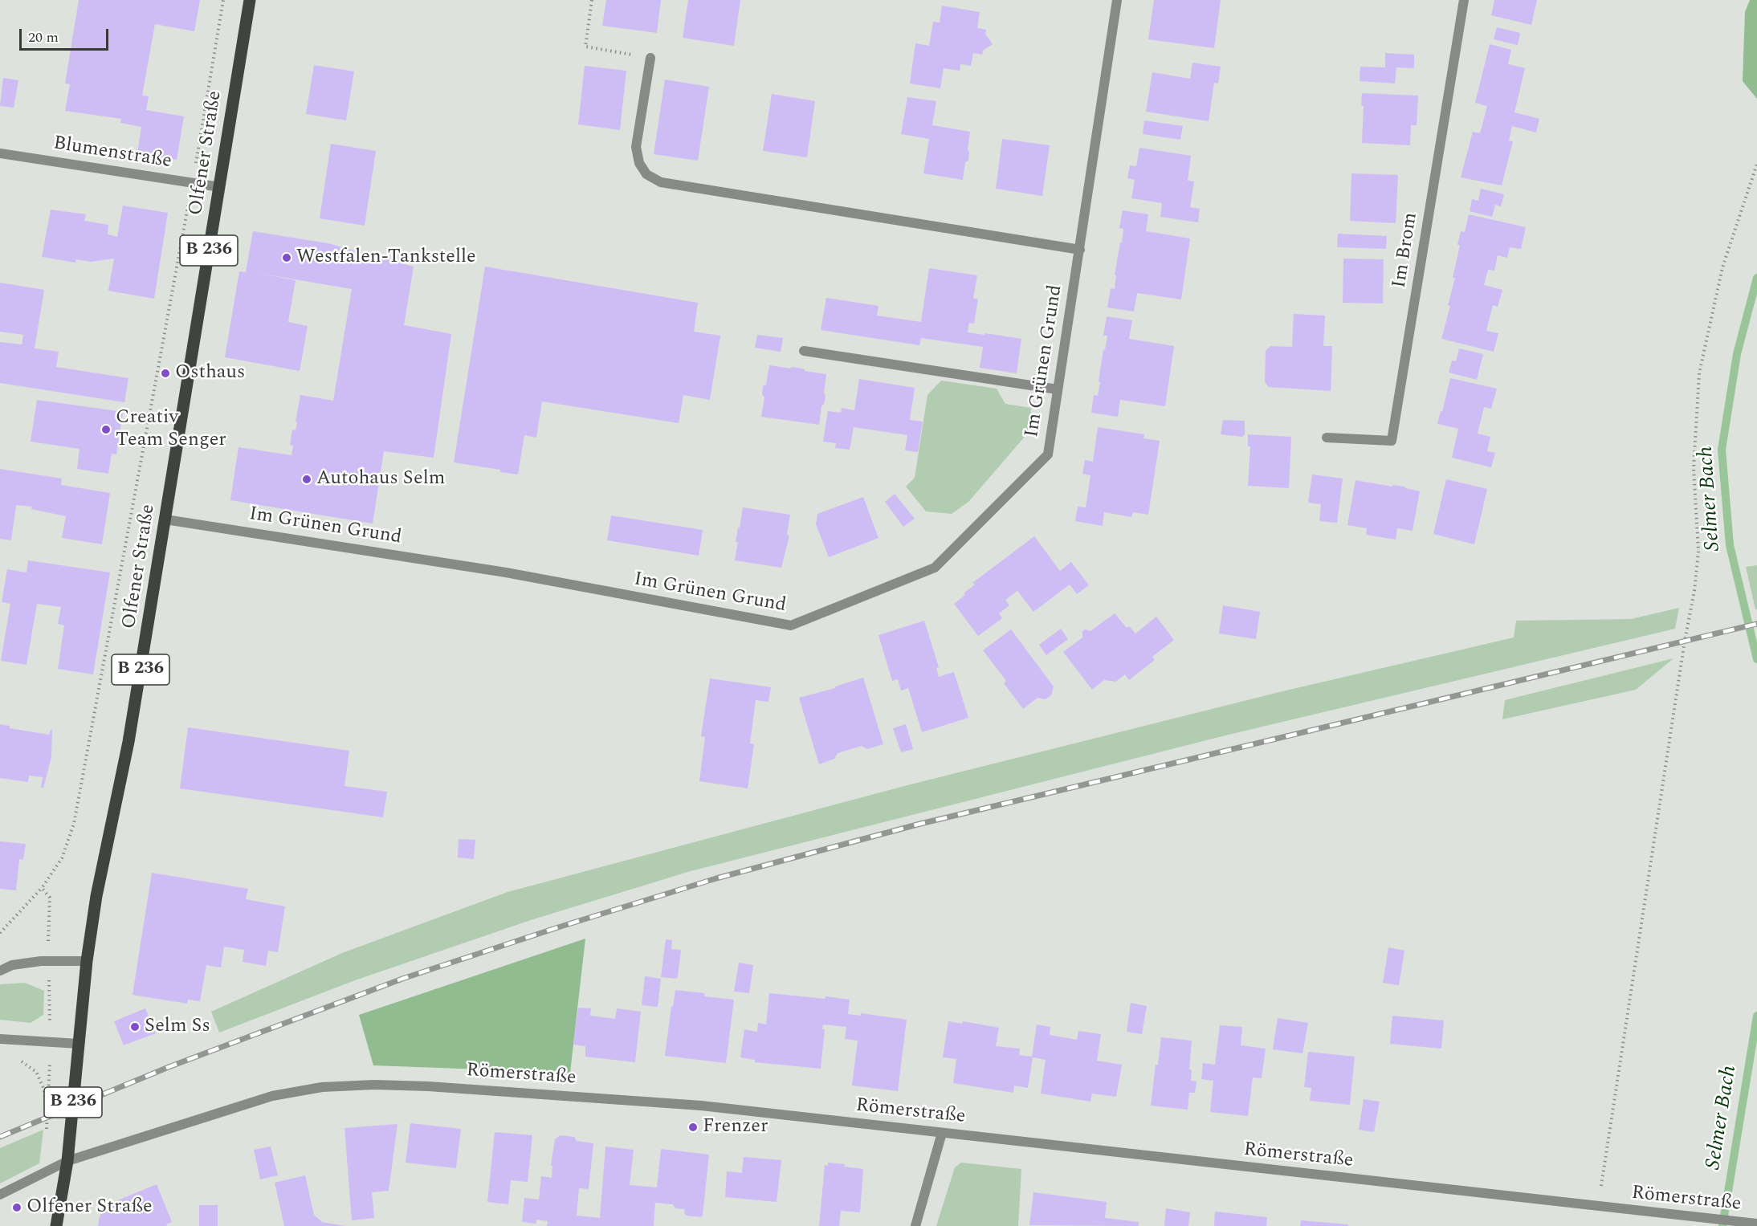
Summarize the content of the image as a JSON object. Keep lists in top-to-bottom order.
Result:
{
  "streets": {
    "main road": ["Olfener Straße", "B 236"],
    "street": [
      "Blumenstraße",
      "Im Brom",
      "Im Grünen Grund",
      "Römerstraße"
    ]
  },
  "crossings": [
    ["Blumenstraße", "Olfener Straße"],
    ["Olfener Straße", "Im Grünen Grund"],
    ["Olfener Straße", "Römerstraße"]
  ],
  "water": ["Selmer Bach"],
  "places": [
    "Westfalen-Tankstelle",
    "Osthaus",
    "Creativ Team Senger",
    "Autohaus Selm",
    "Selm Ss",
    "Frenzer",
    "Olfener Straße"
  ],
  "scale_bar": "20 m"
}
